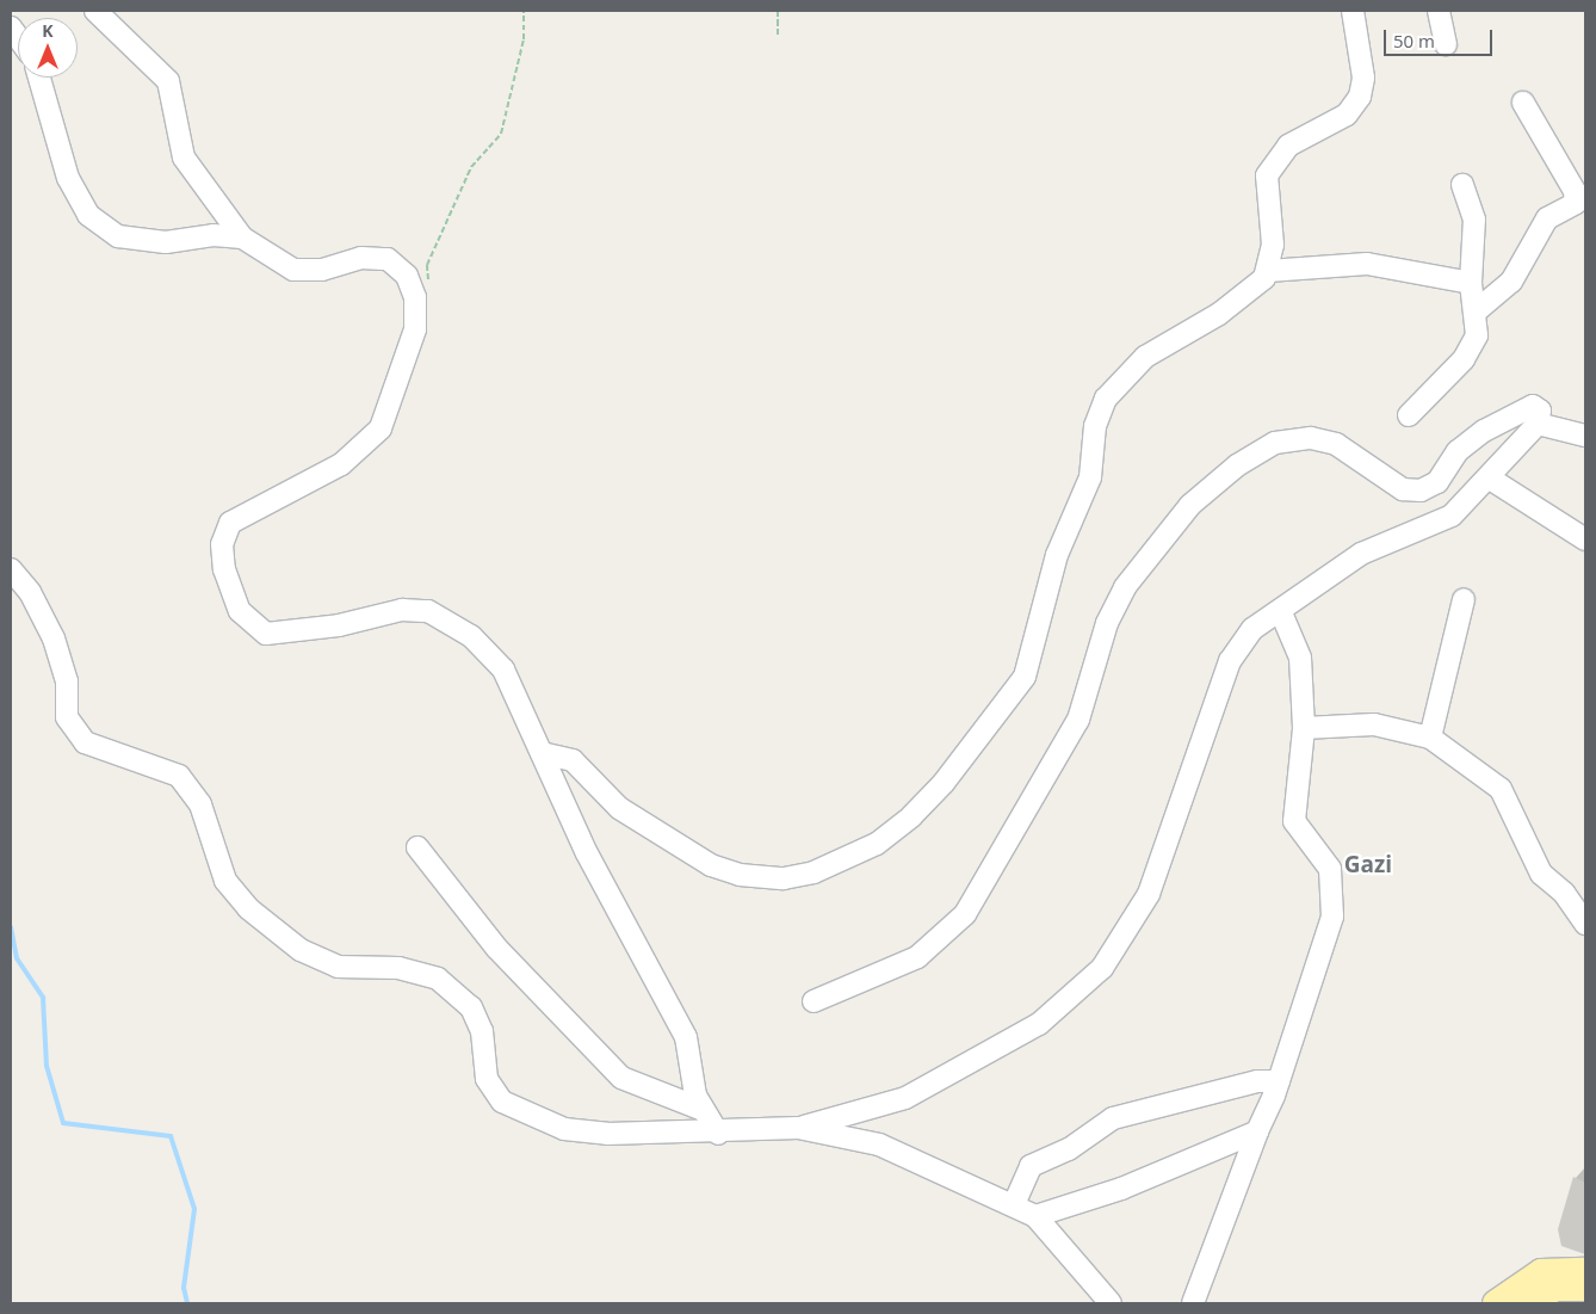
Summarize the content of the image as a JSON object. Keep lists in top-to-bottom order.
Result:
{
  "districts": ["Gazi"],
  "scale_bar": "50 m",
  "north": "top"
}
